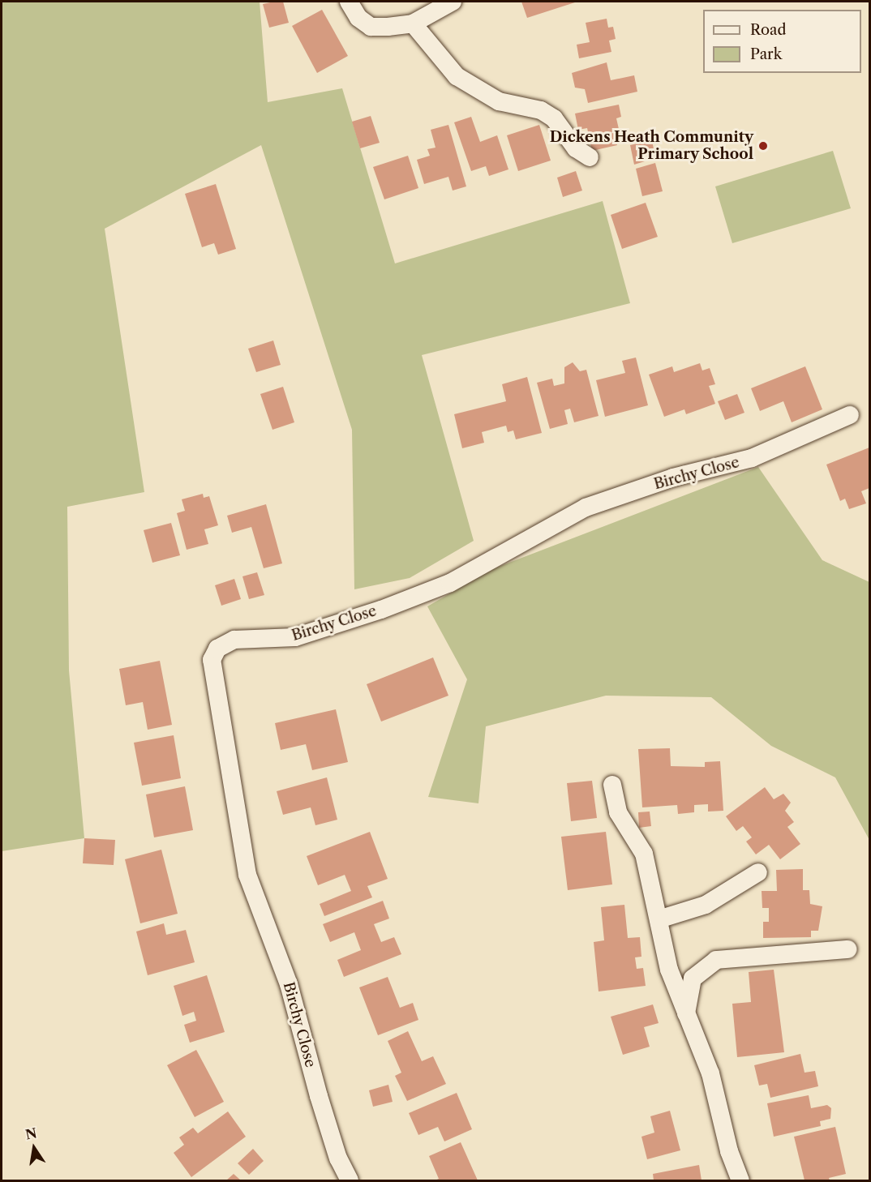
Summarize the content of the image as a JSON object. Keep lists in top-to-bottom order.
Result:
{
  "streets": {
    "street": ["Birchy Close"]
  },
  "places": ["Dickens Heath Community Primary School"],
  "legend": ["Road", "Park"],
  "north": "top"
}
